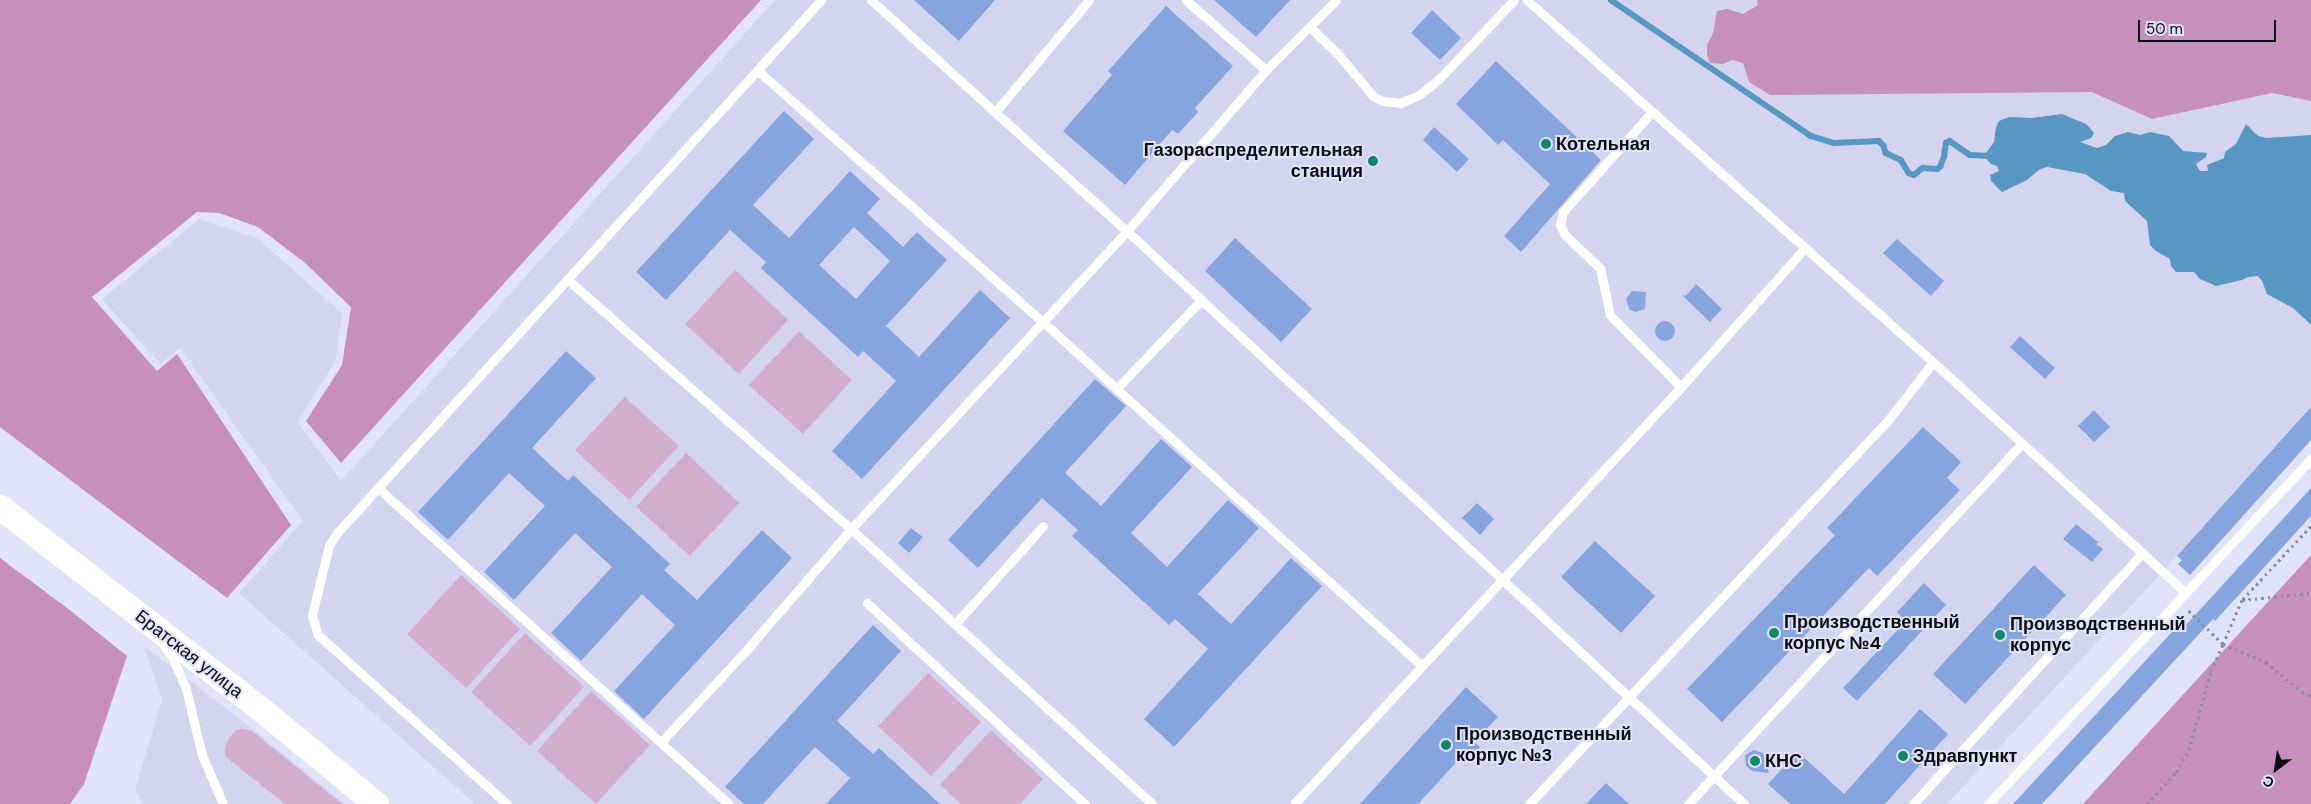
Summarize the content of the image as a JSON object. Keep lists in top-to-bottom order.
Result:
{
  "streets": {
    "main road": ["Братская улица"]
  },
  "places": [
    "Котельная",
    "Газораспределительная станция",
    "Производственный корпус №4",
    "Производственный корпус",
    "Производственный корпус №3",
    "Здравпункт",
    "КНС"
  ],
  "scale_bar": "50 m",
  "north": "bottom left"
}
